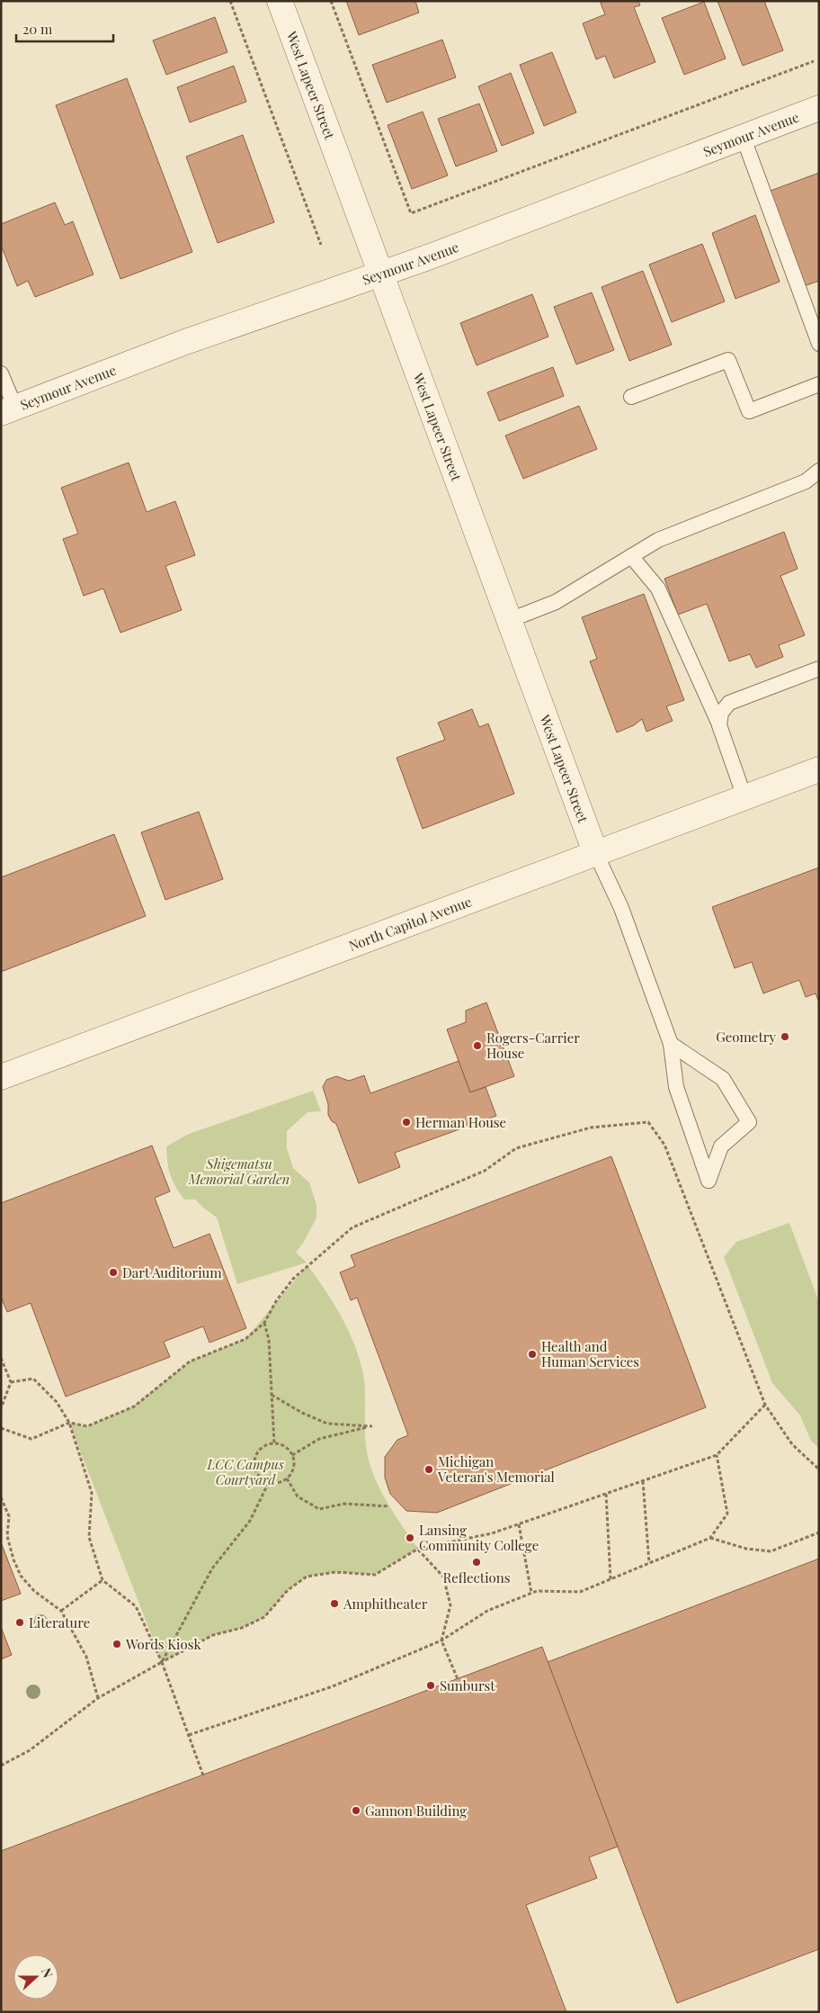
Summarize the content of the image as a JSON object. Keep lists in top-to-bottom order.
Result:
{
  "streets": {
    "street": ["West Lapeer Street", "Seymour Avenue", "North Capitol Avenue"]
  },
  "crossings": [
    ["West Lapeer Street", "Seymour Avenue"],
    ["West Lapeer Street", "North Capitol Avenue"]
  ],
  "parks": ["Shigematsu Memorial Garden", "LCC Campus Courtyard"],
  "places": [
    "Geometry",
    "Rogers-Carrier House",
    "Herman House",
    "Dart Auditorium",
    "Health and Human Services",
    "Michigan Veteran's Memorial",
    "Lansing Community College",
    "Reflections",
    "Amphitheater",
    "Literature",
    "Words Kiosk",
    "Sunburst",
    "Gannon Building"
  ],
  "scale_bar": "20 m",
  "north": "right"
}
